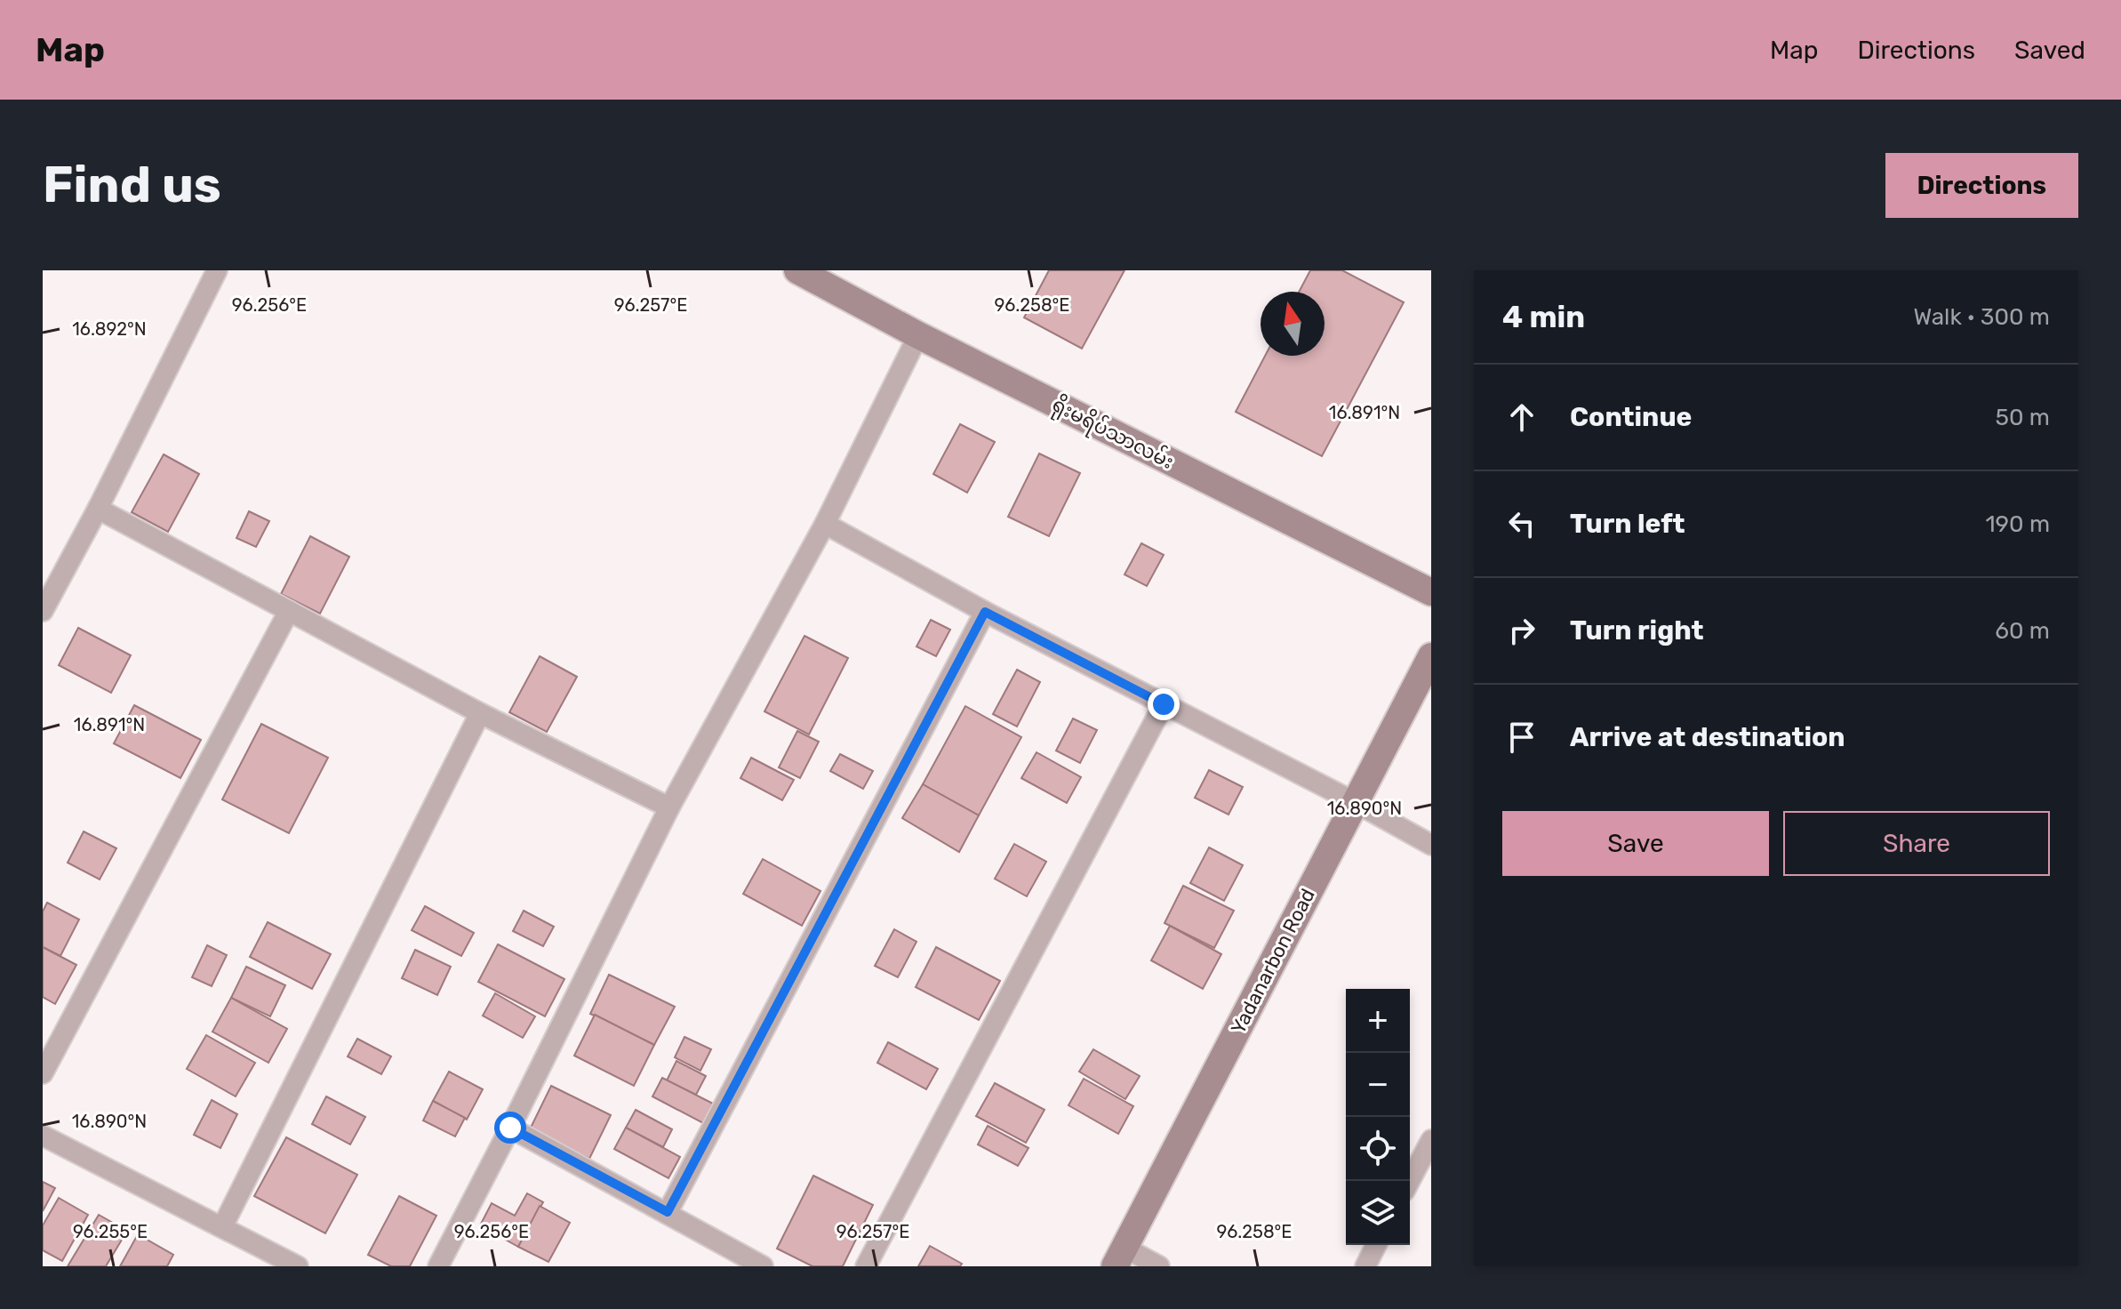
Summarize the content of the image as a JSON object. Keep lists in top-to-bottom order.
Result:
{
  "streets": {
    "street": ["ရိုးမရိပ်သာလမ်း", "Yadanarbon Road"]
  },
  "north": "top",
  "page": {
    "header": "Map",
    "nav": ["Map", "Directions", "Saved"],
    "buttons": [
      "Directions",
      ["Save", "Share"]
    ],
    "title": "Find us",
    "heading": ["4 min", "Walk · 300 m"],
    "list": [
      ["Continue", "50 m"],
      ["Turn left", "190 m"],
      ["Turn right", "60 m"],
      "Arrive at destination"
    ],
    "map_buttons": ["+", "−"]
  },
  "coordinates": [
    "96.256°E",
    "96.257°E",
    "96.258°E",
    "16.892°N",
    "16.891°N",
    "16.890°N",
    "96.255°E"
  ]
}
